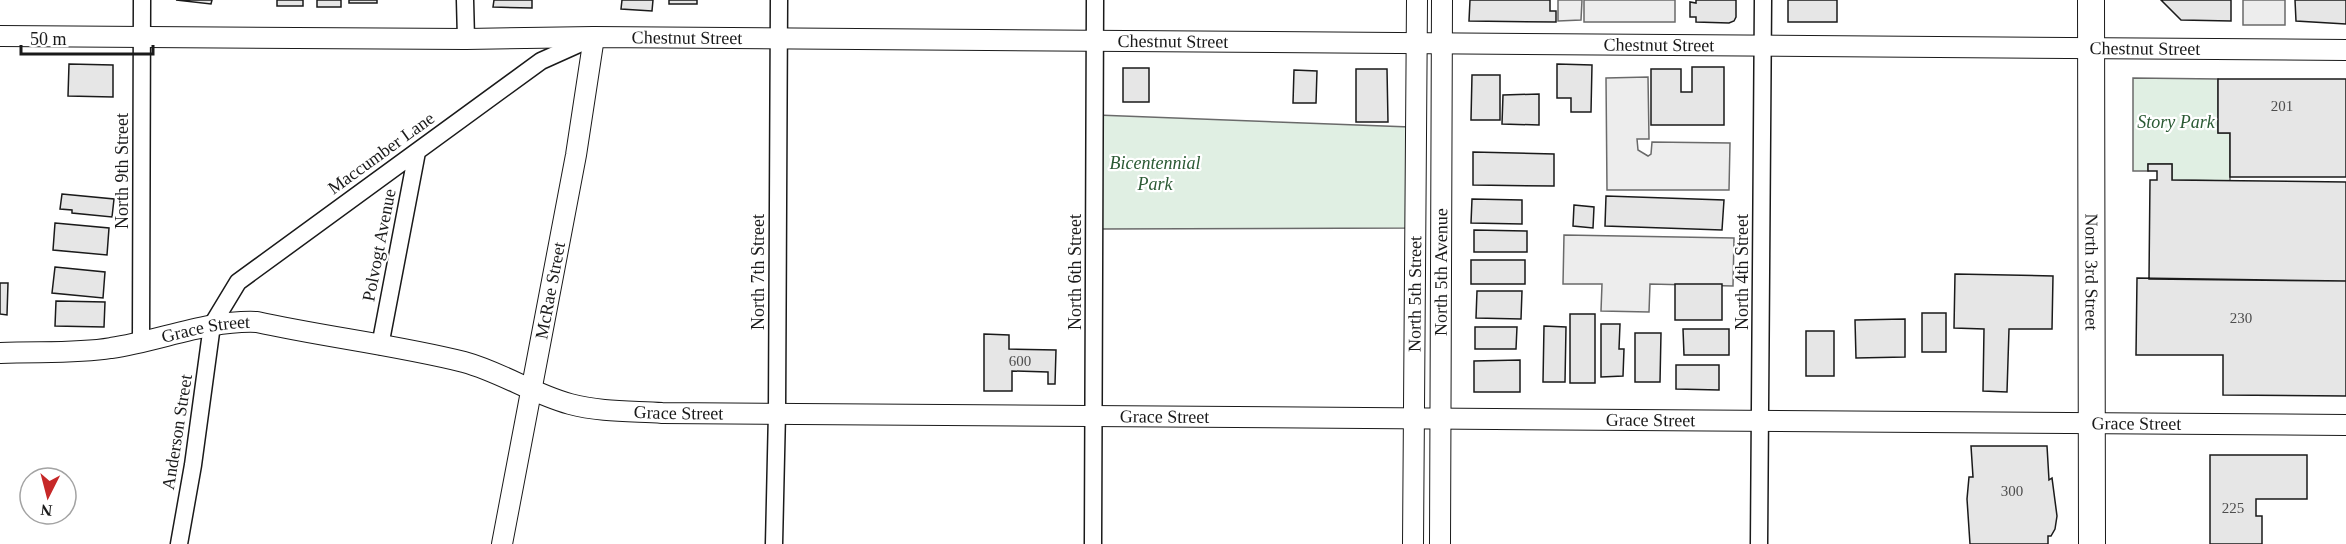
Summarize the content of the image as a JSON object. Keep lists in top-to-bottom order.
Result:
{
  "streets": {
    "main road": ["North 3rd Street"],
    "street": [
      "Chestnut Street",
      "Maccumber Lane",
      "North 9th Street",
      "Polvogt Avenue",
      "North 7th Street",
      "North 6th Street",
      "North 5th Avenue",
      "North 4th Street",
      "McRae Street",
      "North 5th Street",
      "Grace Street",
      "Anderson Street"
    ]
  },
  "crossings": [
    ["Chestnut Street", "Maccumber Lane"],
    ["Chestnut Street", "North 9th Street"],
    ["Chestnut Street", "North 7th Street"],
    ["Chestnut Street", "North 6th Street"],
    ["Chestnut Street", "North 5th Avenue"],
    ["Chestnut Street", "North 4th Street"],
    ["Chestnut Street", "North 3rd Street"],
    ["Chestnut Street", "McRae Street"],
    ["Chestnut Street", "North 5th Street"],
    ["Maccumber Lane", "Polvogt Avenue"],
    ["Maccumber Lane", "McRae Street"],
    ["Maccumber Lane", "Grace Street"],
    ["Maccumber Lane", "Anderson Street"],
    ["North 9th Street", "Grace Street"],
    ["Polvogt Avenue", "Grace Street"],
    ["North 7th Street", "Grace Street"],
    ["North 6th Street", "Grace Street"],
    ["North 5th Avenue", "Grace Street"],
    ["North 4th Street", "Grace Street"],
    ["North 3rd Street", "Grace Street"],
    ["McRae Street", "Grace Street"],
    ["North 5th Street", "Grace Street"],
    ["Grace Street", "Anderson Street"]
  ],
  "parks": ["Story Park", "Bicentennial Park"],
  "house_numbers": [
    "201",
    "230",
    "600",
    "300",
    "225"
  ],
  "scale_bar": "50 m",
  "north": "bottom"
}
